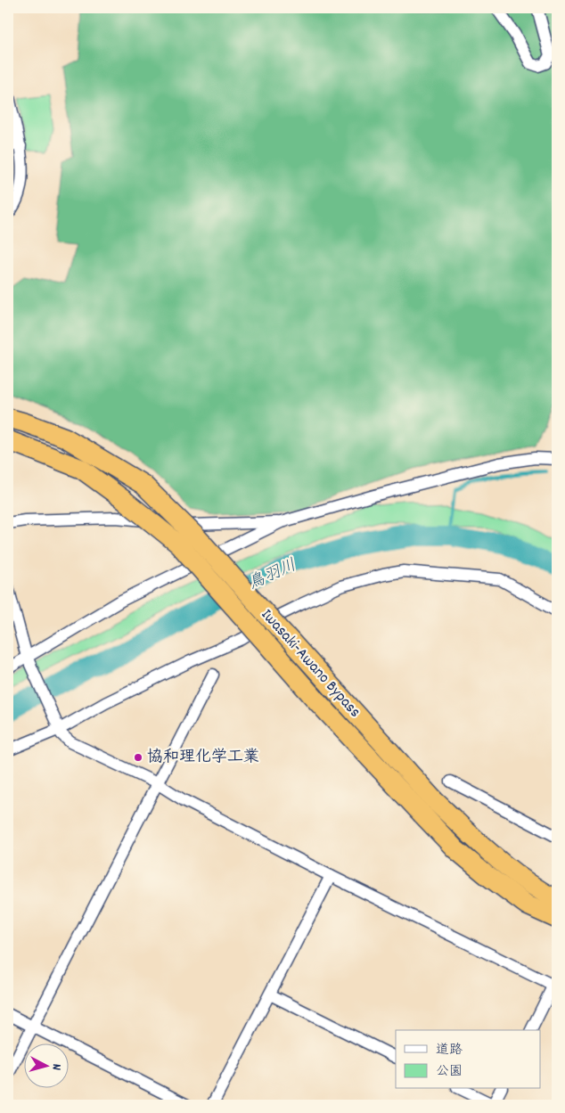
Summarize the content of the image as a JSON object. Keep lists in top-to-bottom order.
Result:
{
  "streets": {
    "highway": ["Iwasaki-Awano Bypass"]
  },
  "water": ["鳥羽川"],
  "places": ["協和理化学工業"],
  "legend": ["道路", "公園"],
  "north": "right"
}
